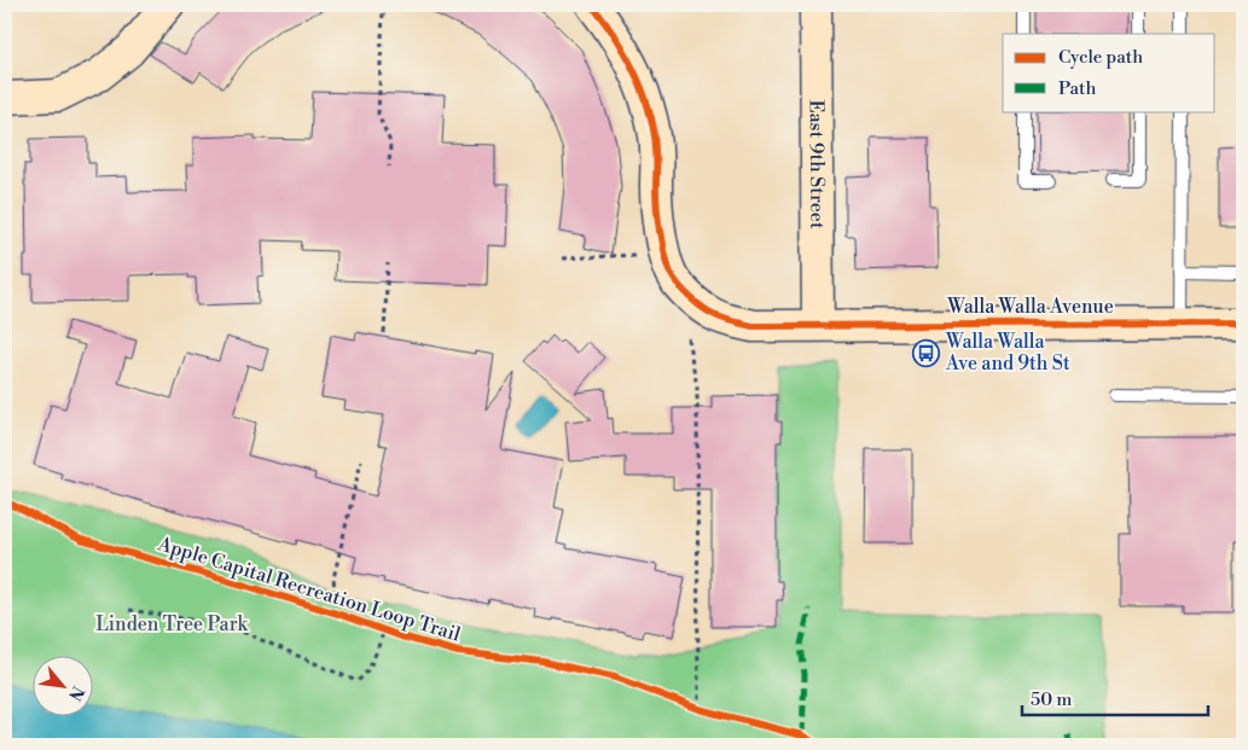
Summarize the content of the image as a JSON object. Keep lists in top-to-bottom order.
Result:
{
  "streets": {
    "street": ["East 9th Street", "Walla Walla Avenue"],
    "cycle path": ["Apple Capital Recreation Loop Trail"]
  },
  "crossings": [
    ["East 9th Street", "Walla Walla Avenue"]
  ],
  "parks": ["Linden Tree Park"],
  "places": {
    "bus stop": ["Walla Walla Ave and 9th St"]
  },
  "legend": ["Cycle path", "Path"],
  "scale_bar": "50 m",
  "north": "bottom right"
}
